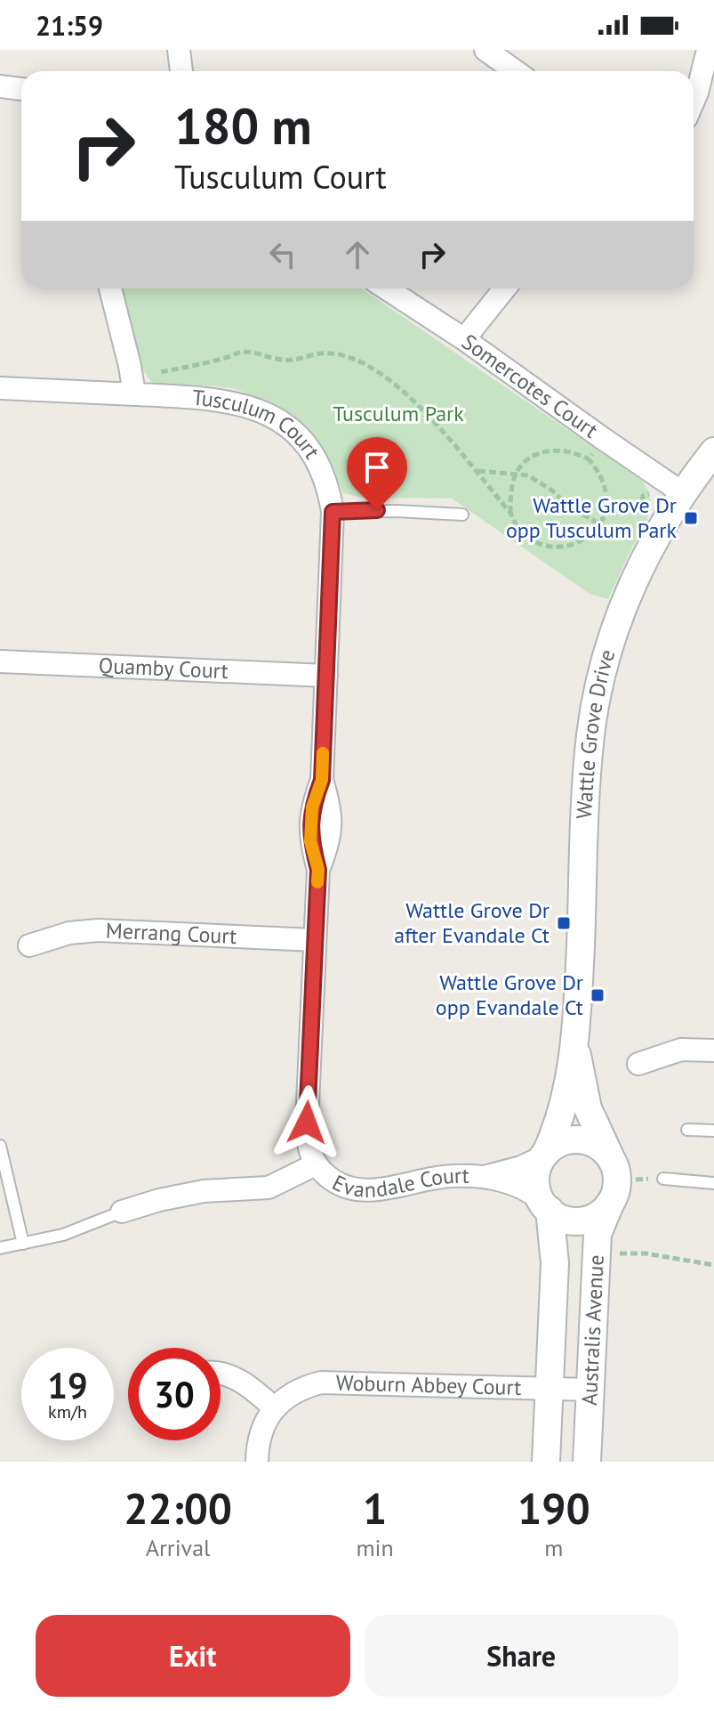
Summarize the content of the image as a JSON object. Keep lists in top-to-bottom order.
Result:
{
  "streets": {
    "street": [
      "Somercotes Court",
      "Tusculum Court",
      "Quamby Court",
      "Wattle Grove Drive",
      "Merrang Court",
      "Evandale Court",
      "Australis Avenue",
      "Woburn Abbey Court"
    ]
  },
  "crossings": [
    ["Somercotes Court", "Wattle Grove Drive"],
    ["Tusculum Court", "Quamby Court"],
    ["Tusculum Court", "Merrang Court"],
    ["Tusculum Court", "Evandale Court"],
    ["Wattle Grove Drive", "Evandale Court"],
    ["Wattle Grove Drive", "Australis Avenue"],
    ["Evandale Court", "Australis Avenue"],
    ["Australis Avenue", "Woburn Abbey Court"]
  ],
  "parks": ["Tusculum Park"],
  "places": {
    "transit": ["Wattle Grove Dr opp Tusculum Park", "Wattle Grove Dr after Evandale Ct", "Wattle Grove Dr opp Evandale Ct"]
  },
  "page": {
    "status": "21:59",
    "turn": ["180 m", "Tusculum Court"],
    "speed": "19 km/h",
    "limit": "30",
    "eta": [
      "22:00",
      "Arrival",
      "1",
      "min",
      "190",
      "m"
    ],
    "buttons": ["Exit", "Share"]
  }
}
